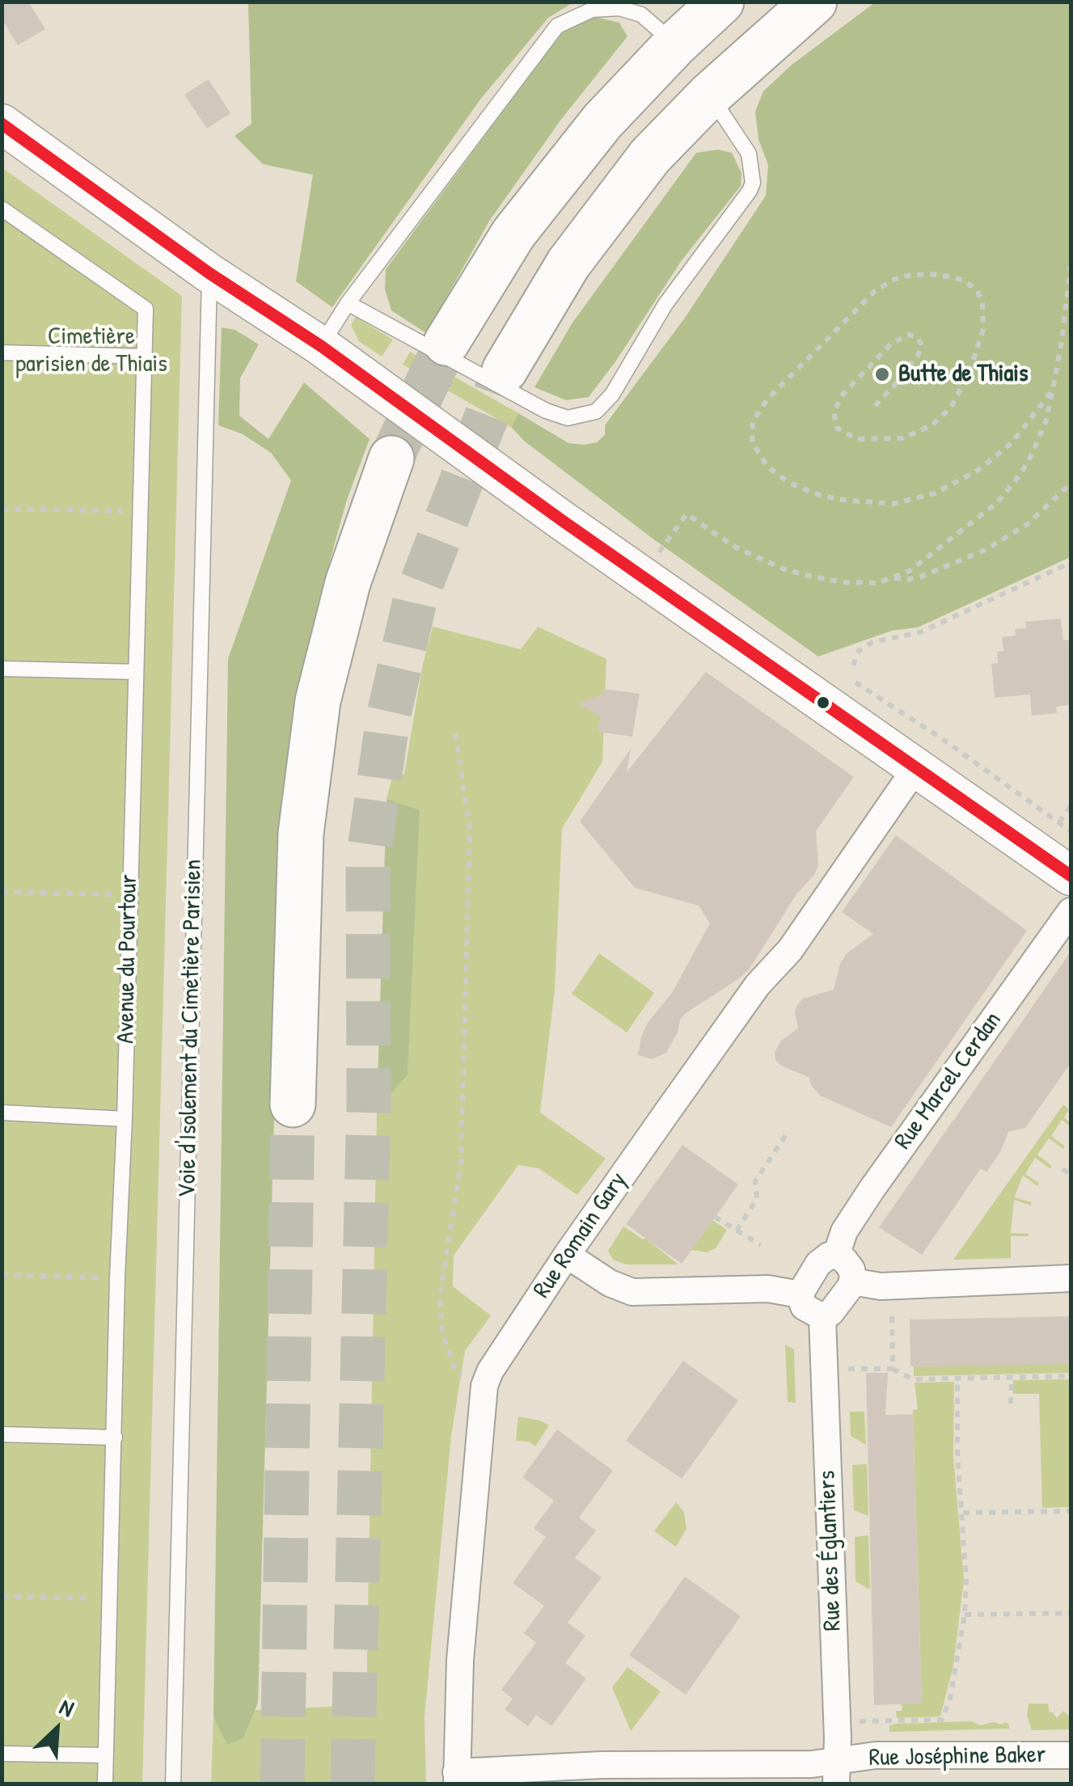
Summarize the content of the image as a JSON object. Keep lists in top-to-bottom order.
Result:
{
  "streets": {
    "street": [
      "Rue Marcel Cerdan",
      "Rue Romain Gary",
      "Rue des Églantiers",
      "Rue Joséphine Baker"
    ],
    "lane": ["Avenue du Pourtour", "Voie d'Isolement du Cimetière Parisien"]
  },
  "crossings": [
    ["Rue Marcel Cerdan", "Rue des Églantiers"],
    ["Rue Romain Gary", "Rue Joséphine Baker"],
    ["Rue des Églantiers", "Rue Joséphine Baker"]
  ],
  "parks": ["Cimetière parisien de Thiais"],
  "places": ["Butte de Thiais"],
  "north": "top right"
}
